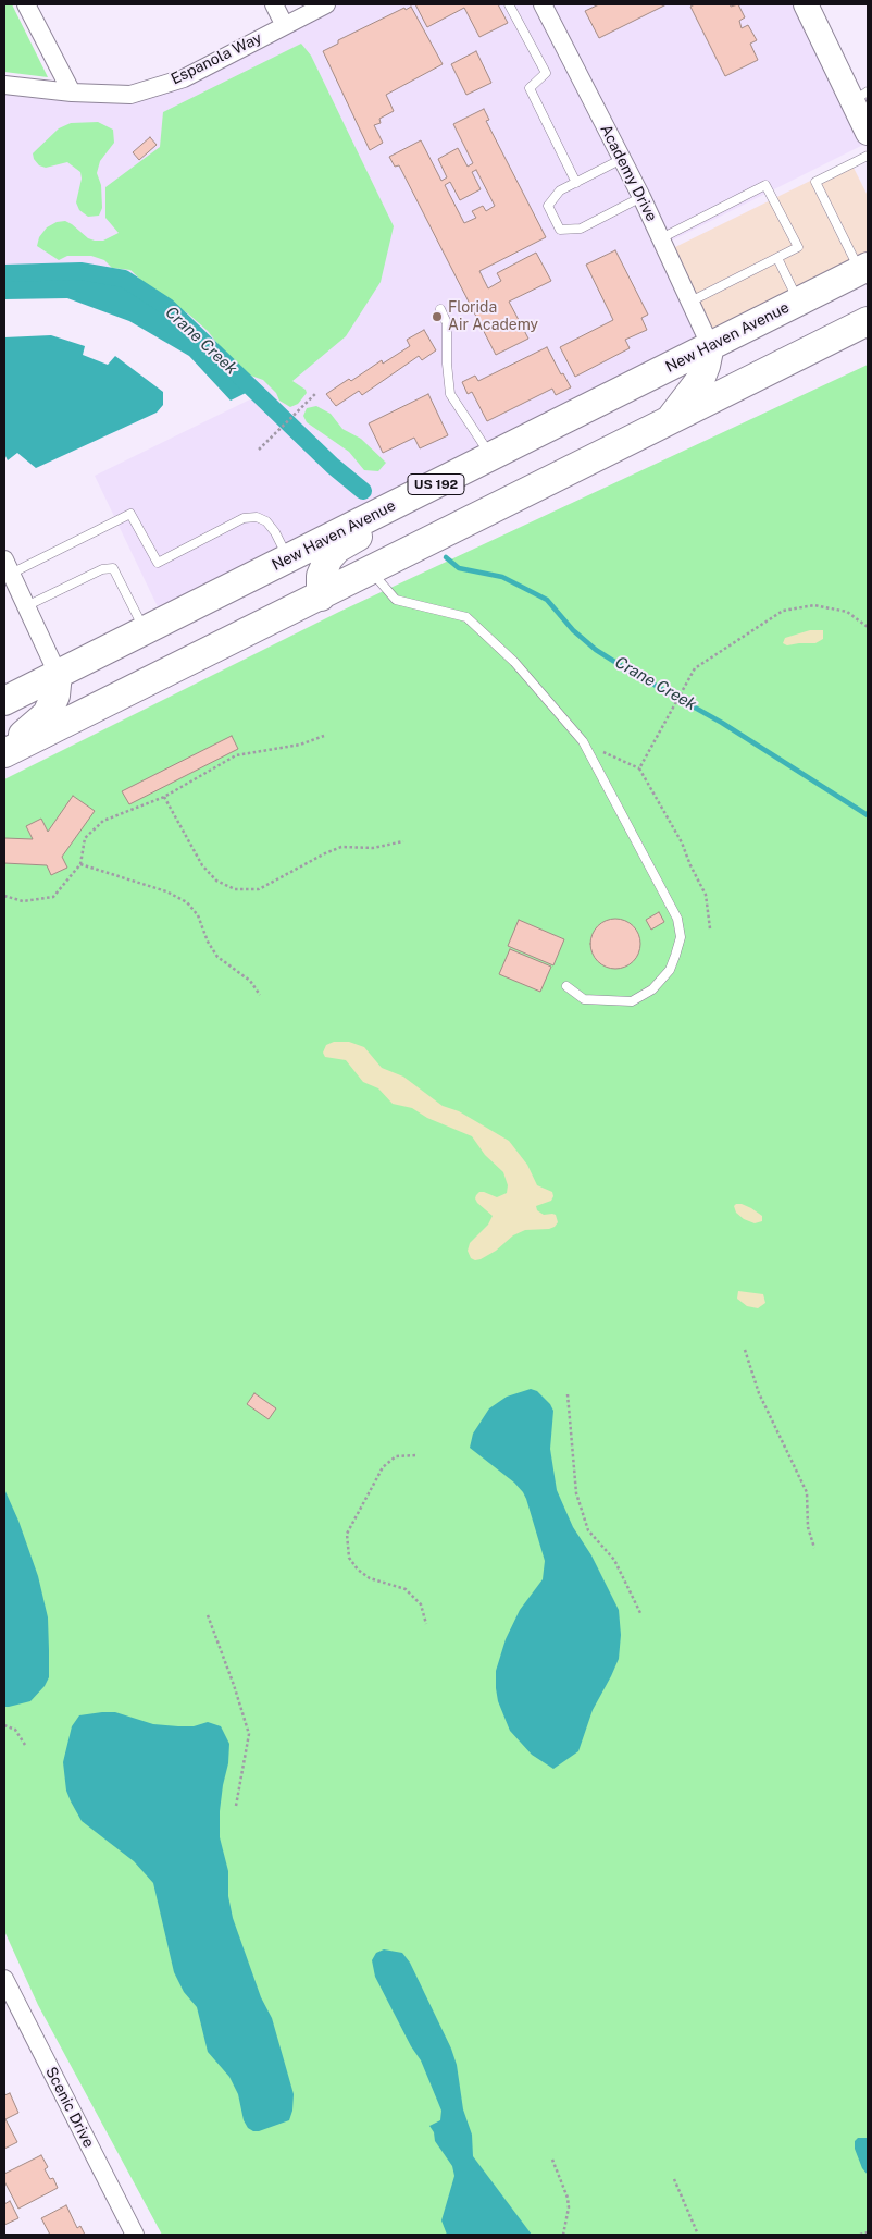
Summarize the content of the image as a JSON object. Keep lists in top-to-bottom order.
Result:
{
  "streets": {
    "main road": ["New Haven Avenue", "US 192"],
    "street": ["Espanola Way", "Academy Drive", "Scenic Drive"]
  },
  "crossings": [
    ["Academy Drive", "New Haven Avenue"]
  ],
  "water": ["Crane Creek"],
  "places": ["Florida Air Academy"]
}
